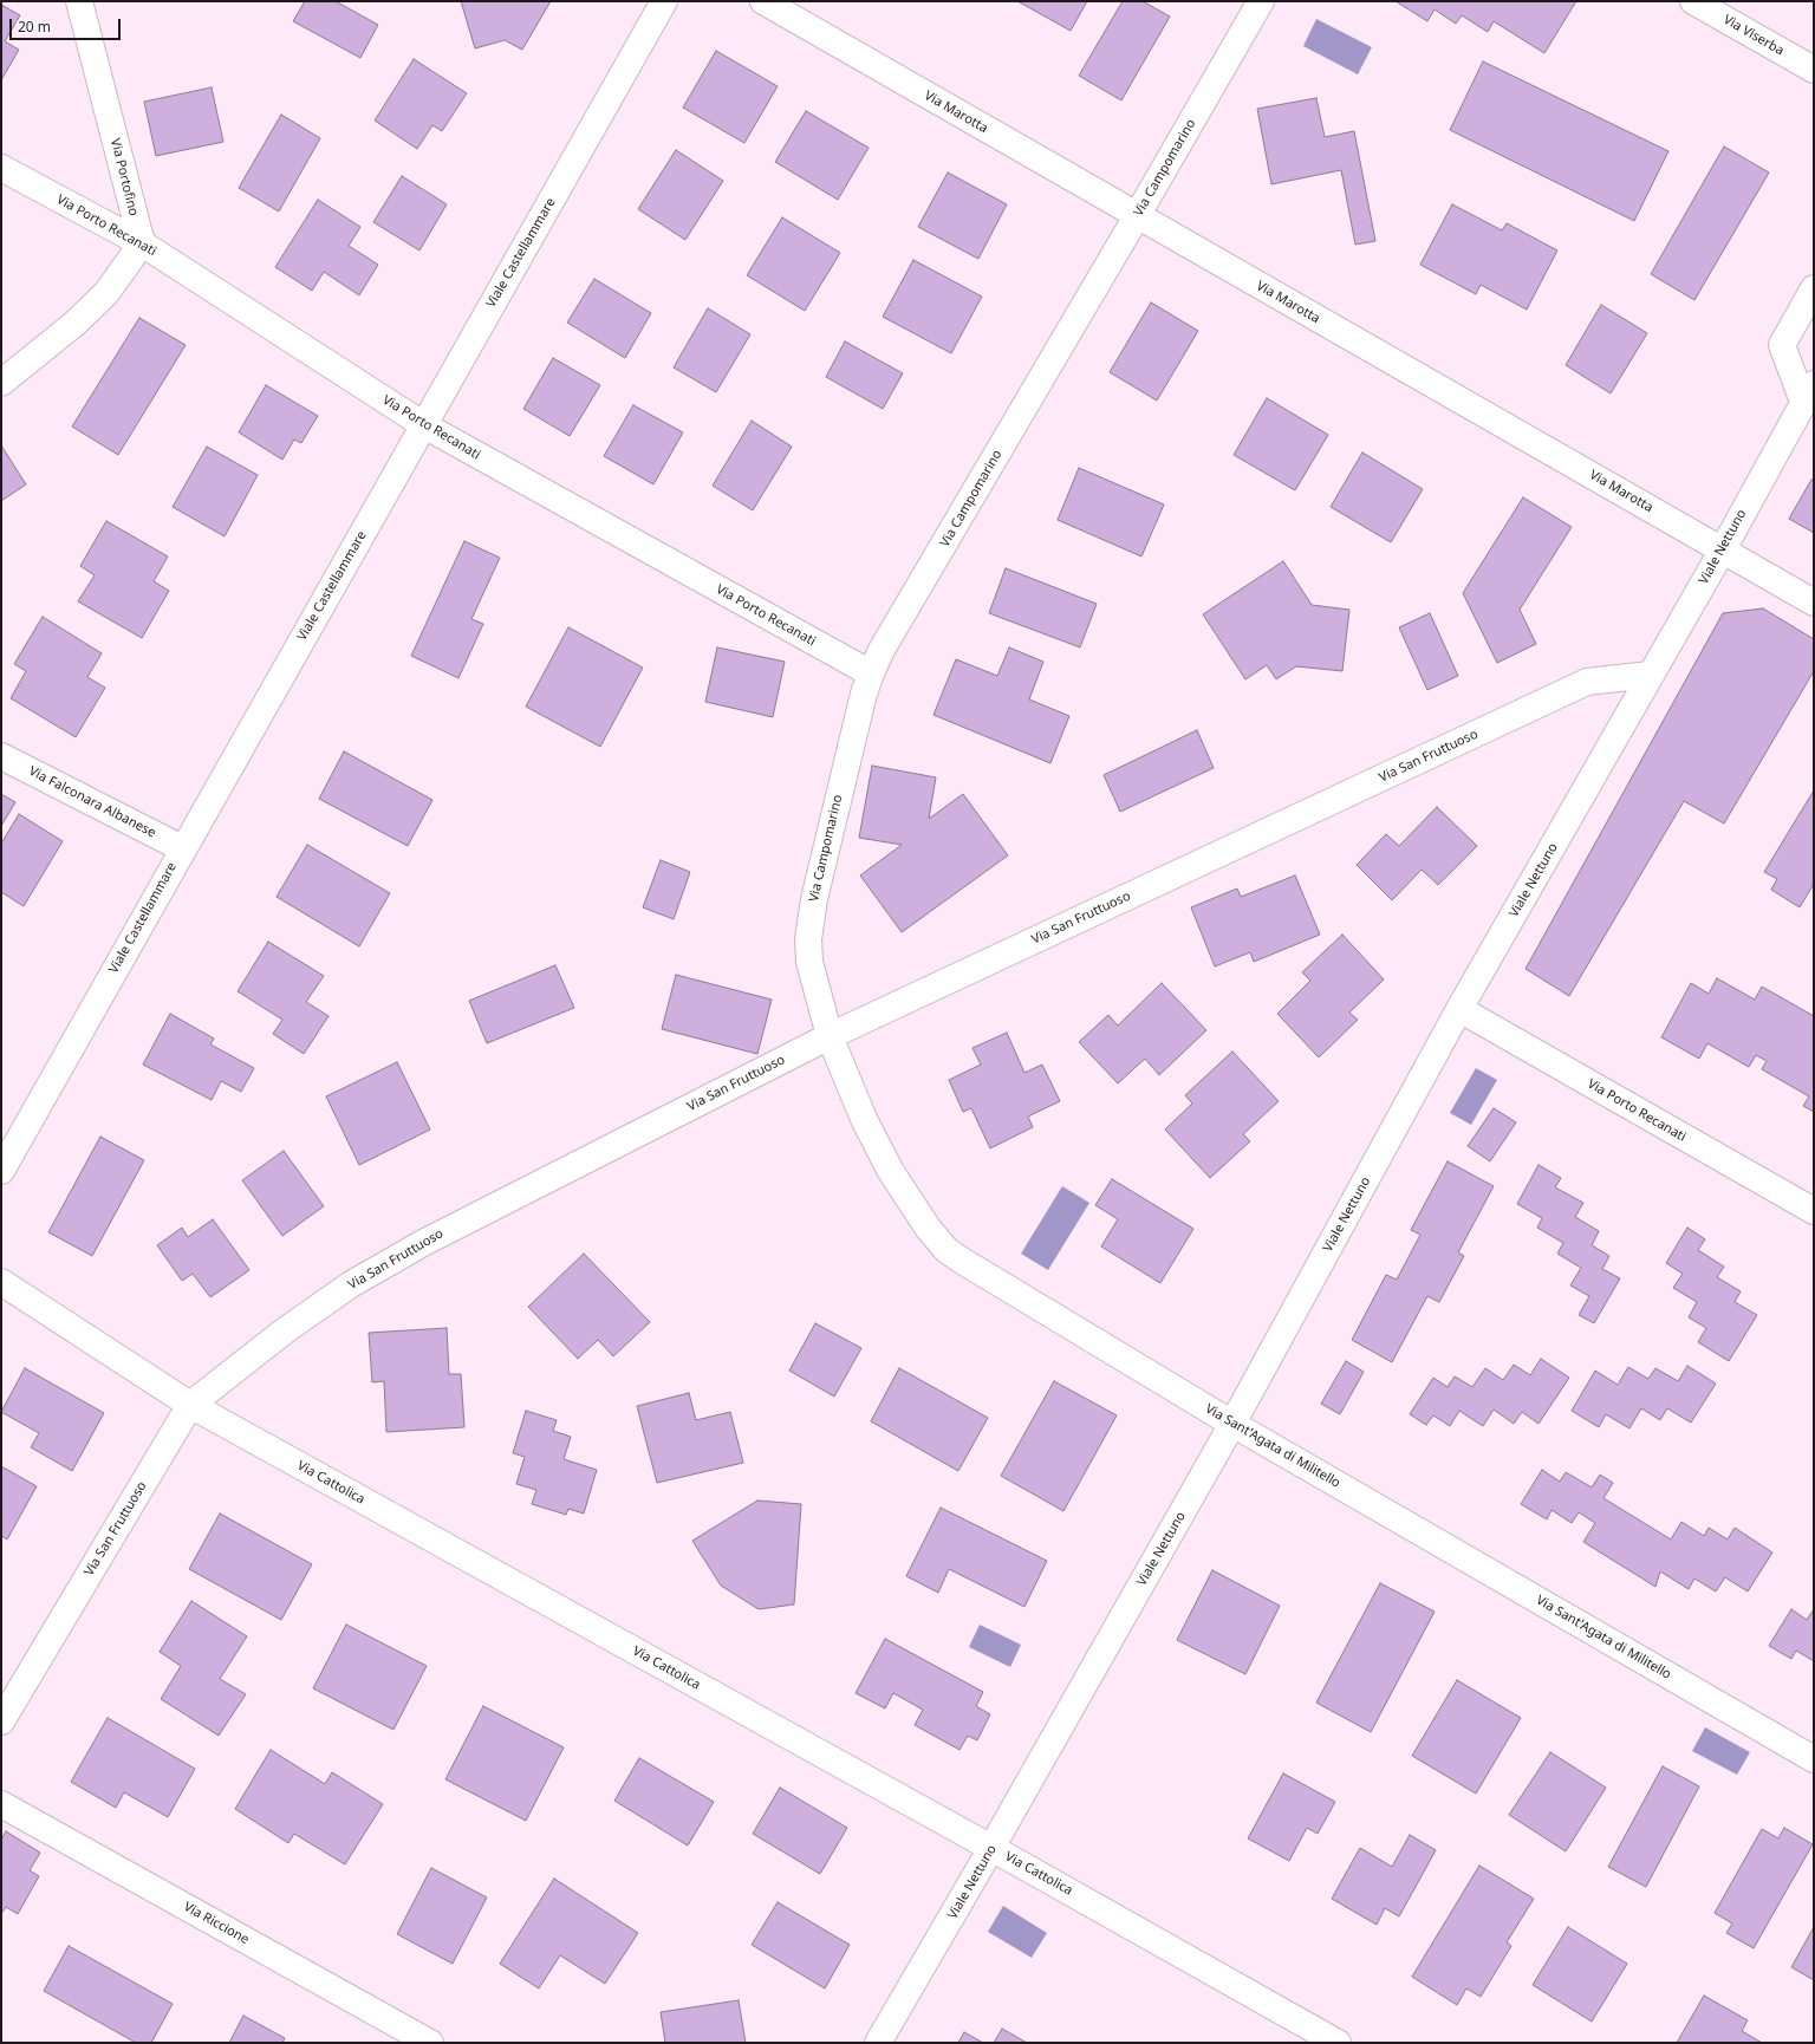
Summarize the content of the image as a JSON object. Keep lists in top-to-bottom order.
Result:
{
  "streets": {
    "street": [
      "Via Viserba",
      "Via Marotta",
      "Via Campomarino",
      "Via Portofino",
      "Via Porto Recanati",
      "Viale Castellammare",
      "Viale Nettuno",
      "Via San Fruttuoso",
      "Via Falconara Albanese",
      "Via Sant'Agata di Militello",
      "Via Cattolica",
      "Via Riccione"
    ]
  },
  "crossings": [
    ["Via Marotta", "Via Campomarino"],
    ["Via Marotta", "Viale Nettuno"],
    ["Via Campomarino", "Via Porto Recanati"],
    ["Via Campomarino", "Via San Fruttuoso"],
    ["Via Campomarino", "Via Sant'Agata di Militello"],
    ["Via Portofino", "Via Porto Recanati"],
    ["Via Porto Recanati", "Viale Castellammare"],
    ["Via Porto Recanati", "Viale Nettuno"],
    ["Viale Castellammare", "Via Falconara Albanese"],
    ["Viale Nettuno", "Via San Fruttuoso"],
    ["Viale Nettuno", "Via Sant'Agata di Militello"],
    ["Viale Nettuno", "Via Cattolica"],
    ["Via San Fruttuoso", "Via Sant'Agata di Militello"],
    ["Via San Fruttuoso", "Via Cattolica"]
  ],
  "scale_bar": "20 m"
}
